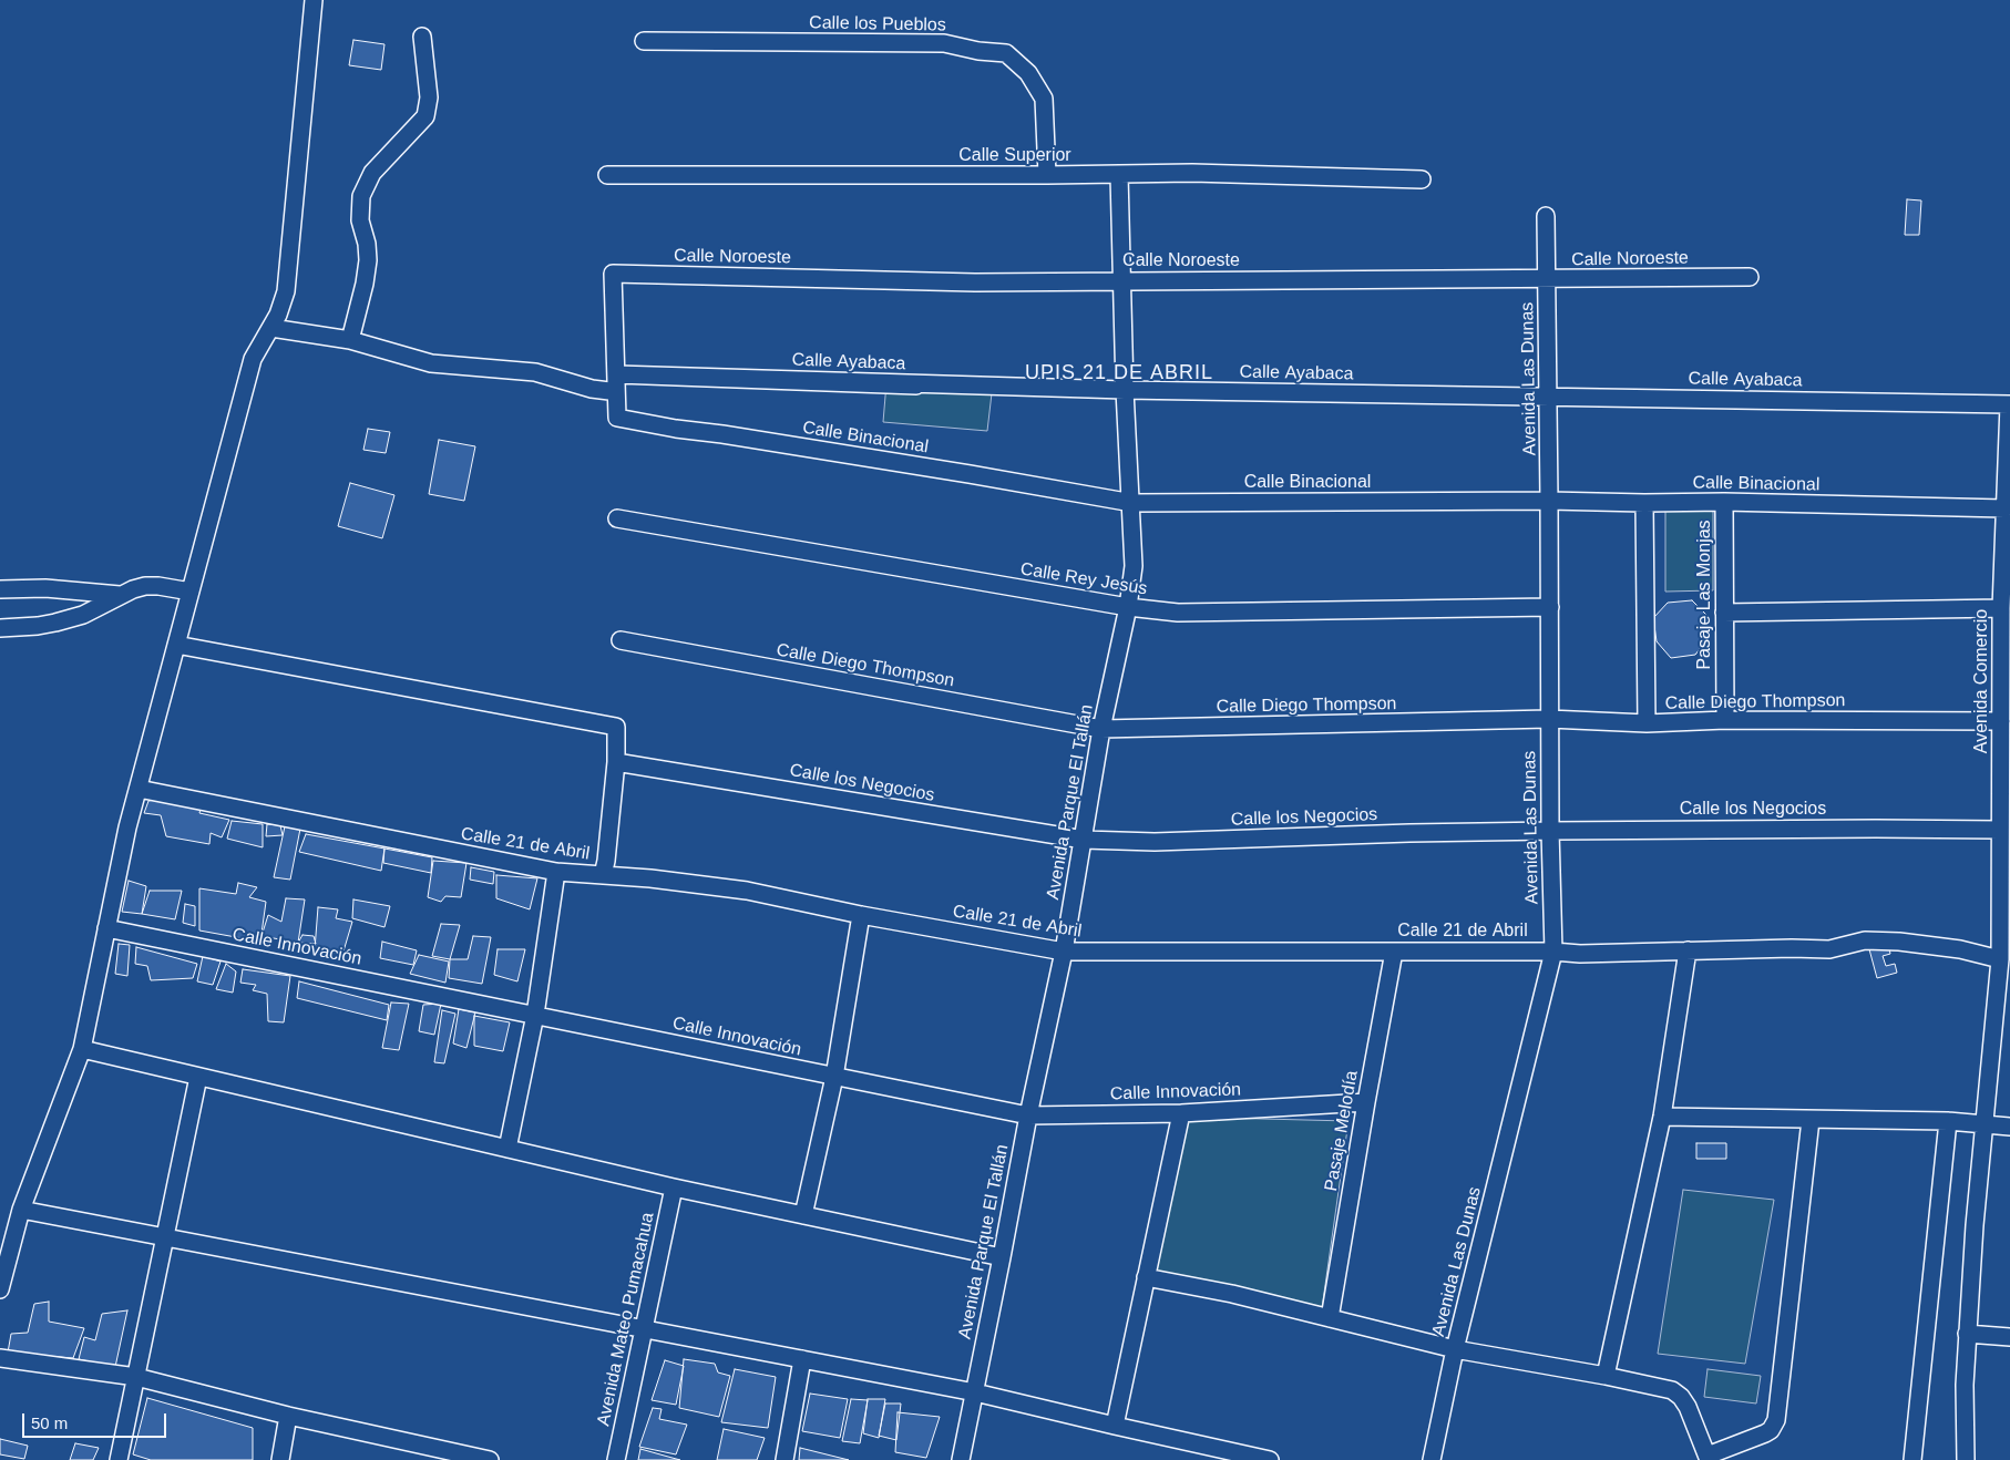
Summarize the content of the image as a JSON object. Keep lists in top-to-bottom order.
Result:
{
  "streets": {
    "street": [
      "Calle los Pueblos",
      "Calle Superior",
      "Calle Noroeste",
      "Calle Ayabaca",
      "Avenida Las Dunas",
      "Calle Binacional",
      "Calle Rey Jesús",
      "Pasaje Las Monjas",
      "Calle Diego Thompson",
      "Avenida Comercio",
      "Calle los Negocios",
      "Avenida Parque El Tallán",
      "Calle 21 de Abril",
      "Calle Innovación",
      "Pasaje Melodía",
      "Avenida Mateo Pumacahua"
    ]
  },
  "crossings": [
    ["Calle los Pueblos", "Calle Superior"],
    ["Calle Superior", "Avenida Parque El Tallán"],
    ["Calle Noroeste", "Calle Ayabaca"],
    ["Calle Noroeste", "Avenida Las Dunas"],
    ["Calle Noroeste", "Calle Binacional"],
    ["Calle Noroeste", "Avenida Parque El Tallán"],
    ["Calle Ayabaca", "Avenida Las Dunas"],
    ["Calle Ayabaca", "Calle Binacional"],
    ["Calle Ayabaca", "Avenida Comercio"],
    ["Calle Ayabaca", "Avenida Parque El Tallán"],
    ["Avenida Las Dunas", "Calle Binacional"],
    ["Avenida Las Dunas", "Calle Rey Jesús"],
    ["Avenida Las Dunas", "Calle Diego Thompson"],
    ["Avenida Las Dunas", "Calle los Negocios"],
    ["Avenida Las Dunas", "Calle 21 de Abril"],
    ["Calle Binacional", "Pasaje Las Monjas"],
    ["Calle Binacional", "Avenida Comercio"],
    ["Calle Binacional", "Avenida Parque El Tallán"],
    ["Calle Rey Jesús", "Avenida Parque El Tallán"],
    ["Pasaje Las Monjas", "Calle Diego Thompson"],
    ["Calle Diego Thompson", "Avenida Comercio"],
    ["Calle Diego Thompson", "Avenida Parque El Tallán"],
    ["Avenida Comercio", "Calle los Negocios"],
    ["Avenida Comercio", "Calle 21 de Abril"],
    ["Calle los Negocios", "Avenida Parque El Tallán"],
    ["Avenida Parque El Tallán", "Calle 21 de Abril"],
    ["Avenida Parque El Tallán", "Calle Innovación"],
    ["Calle 21 de Abril", "Pasaje Melodía"],
    ["Calle Innovación", "Pasaje Melodía"]
  ],
  "districts": ["UPIS 21 DE ABRIL"],
  "scale_bar": "50 m"
}
